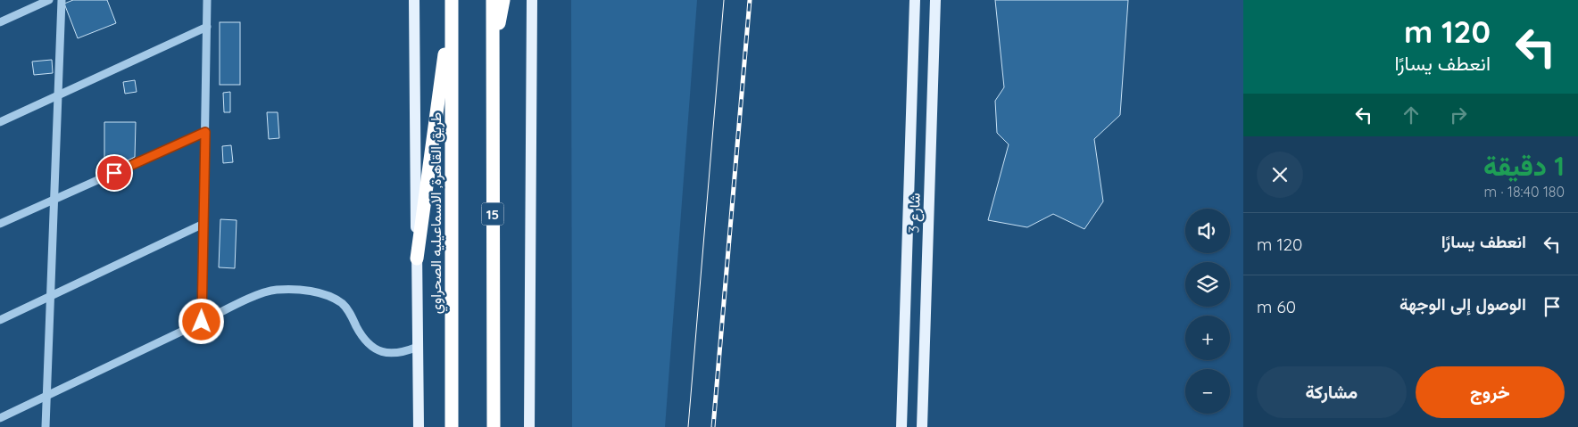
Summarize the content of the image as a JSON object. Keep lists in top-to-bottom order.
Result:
{
  "streets": {
    "highway": ["طريق القاهرة, الاسماعيليه الصحراوي", "15"],
    "main road": ["شارع 3"]
  },
  "page": {
    "turn": ["120 m", "انعطف يسارًا"],
    "heading": ["1 دقيقة", "180 m · 18:40"],
    "map_buttons": ["+", "−"],
    "list": [
      {
        "name": "انعطف يسارًا",
        "value": "120 m"
      },
      {
        "name": "الوصول إلى الوجهة",
        "value": "60 m"
      }
    ],
    "buttons": ["خروج", "مشاركة"]
  }
}
